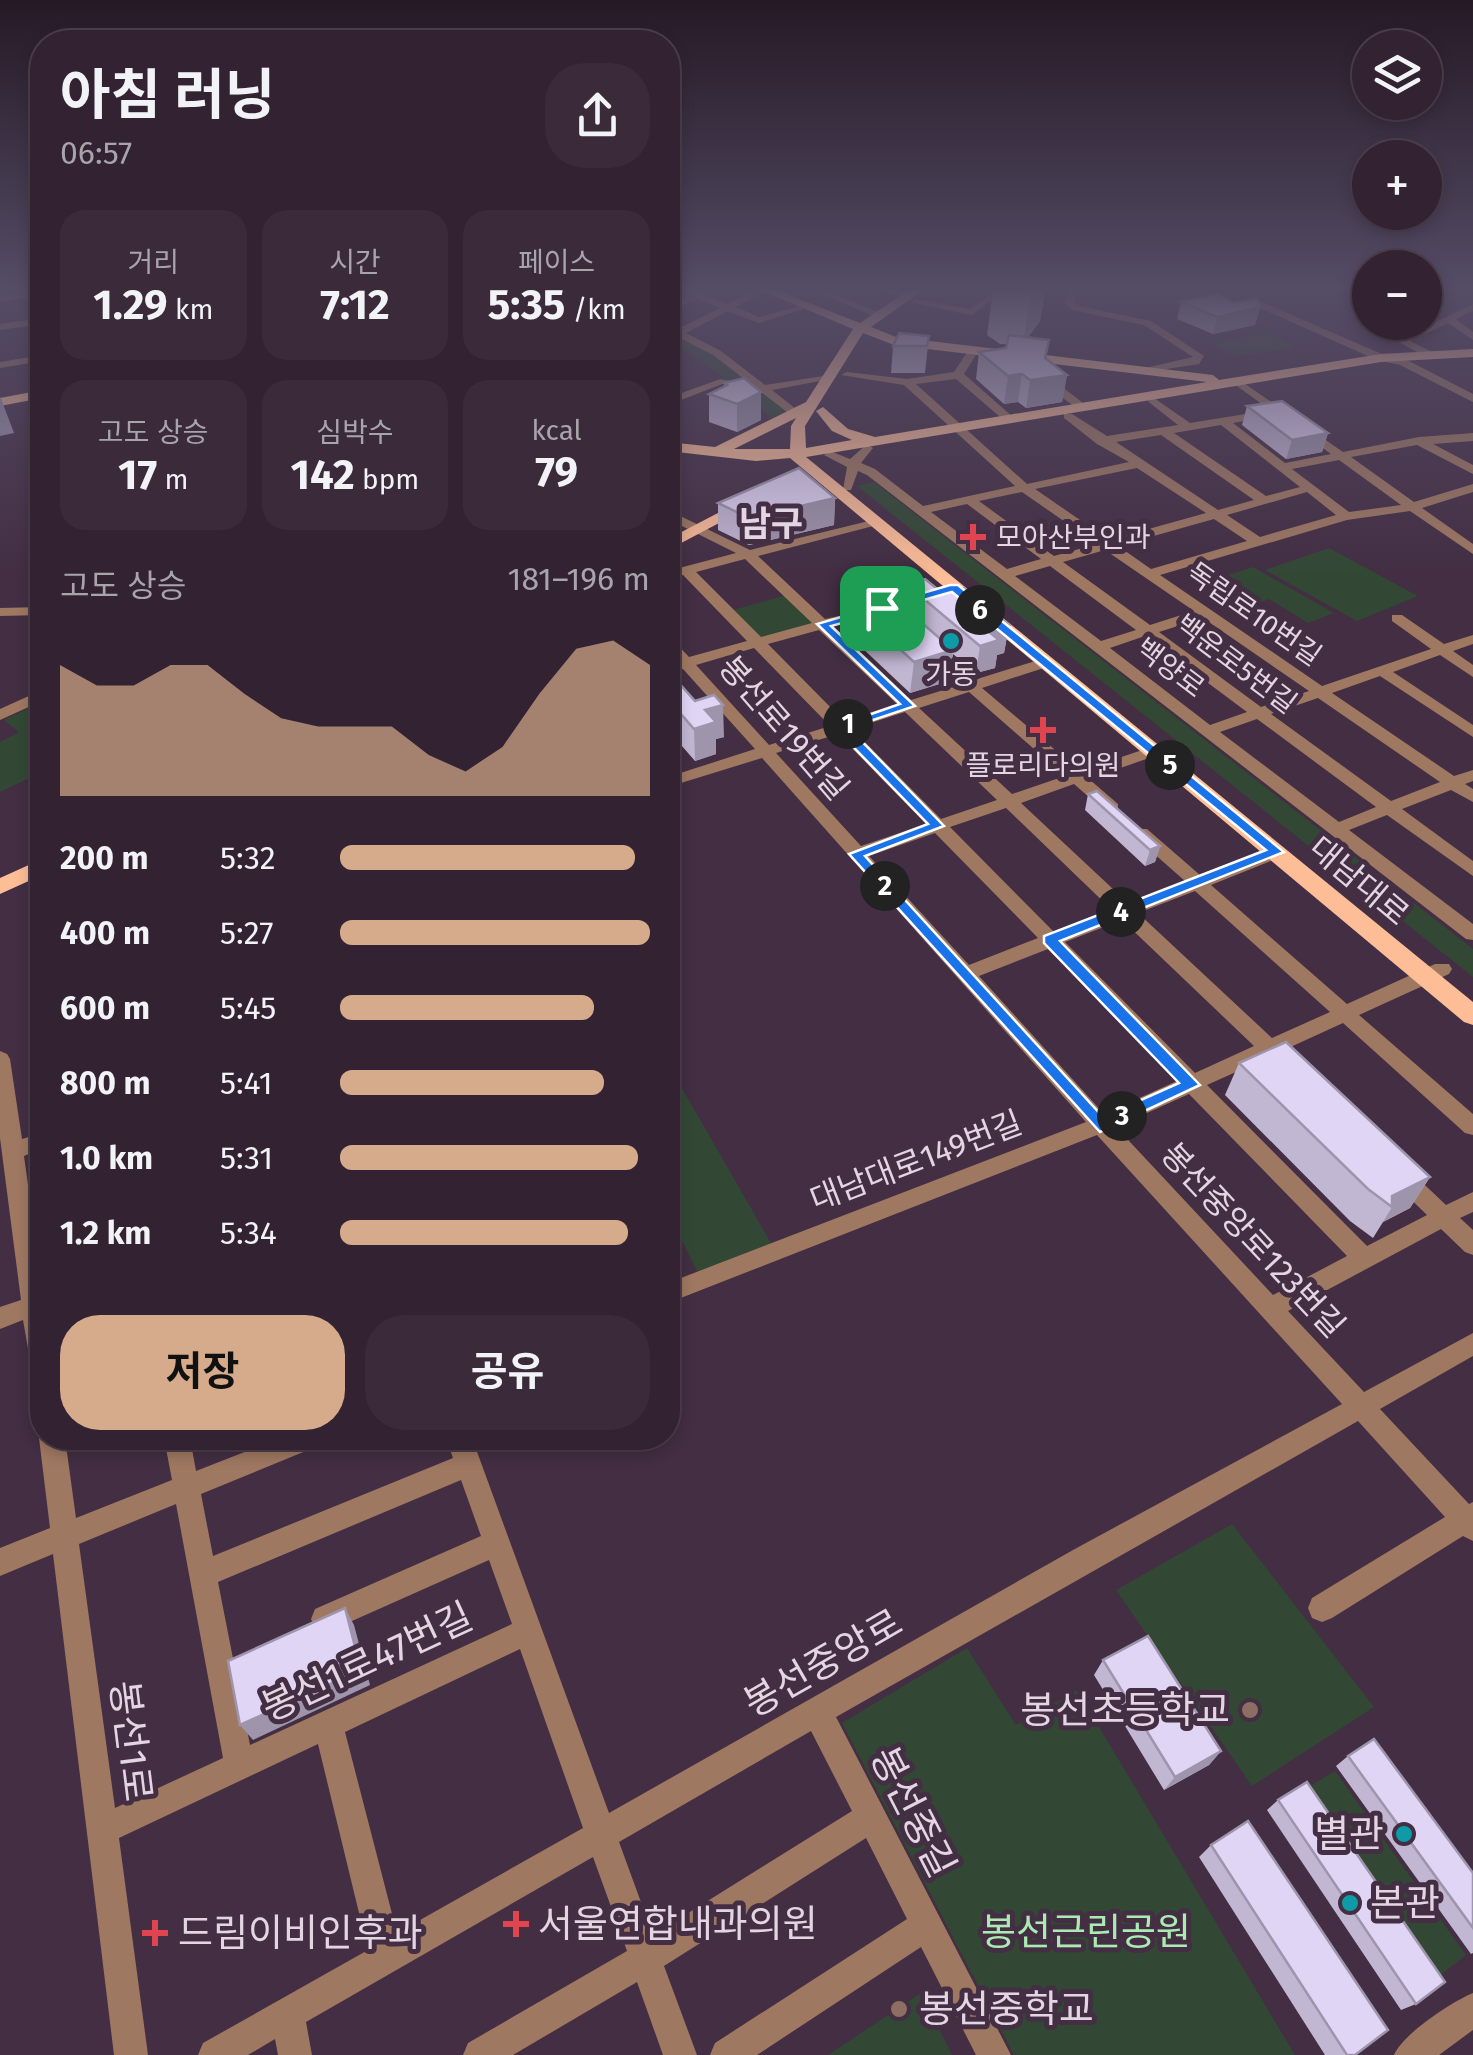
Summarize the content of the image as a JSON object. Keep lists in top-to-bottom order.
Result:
{
  "streets": {
    "main road": ["대남대로"],
    "street": [
      "독립로10번길",
      "백운로5번길",
      "백양로",
      "봉선로19번길",
      "대남대로149번길",
      "봉선중앙로123번길",
      "봉선1로47번길",
      "봉선중앙로",
      "봉선1로",
      "봉선중길"
    ]
  },
  "crossings": [
    ["백양로", "대남대로"],
    ["봉선로19번길", "봉선중앙로123번길"],
    ["대남대로", "대남대로149번길"],
    ["대남대로149번길", "봉선중앙로123번길"],
    ["봉선중앙로123번길", "봉선중앙로"],
    ["봉선1로47번길", "봉선1로"],
    ["봉선중앙로", "봉선중길"]
  ],
  "districts": ["남구"],
  "parks": ["봉선근린공원"],
  "places": {
    "health": [
      "모아산부인과",
      "플로리다의원",
      "서울연합내과의원",
      "드림이비인후과"
    ],
    "other": [
      "가동",
      "봉선초등학교",
      "별관",
      "본관",
      "봉선중학교"
    ]
  },
  "page": {
    "map_buttons": ["+", "−"],
    "heading": ["아침 러닝", "06:57"],
    "stats": [
      ["거리", "1.29 km"],
      ["시간", "7:12"],
      ["페이스", "5:35 /km"],
      ["고도 상승", "17 m"],
      ["심박수", "142 bpm"],
      ["kcal", "79"]
    ],
    "chart": ["고도 상승", "181–196 m"],
    "pins": [
      "6",
      "1",
      "5",
      "2",
      "4",
      "3"
    ],
    "list": [
      {
        "name": "200 m",
        "note": "5:32"
      },
      {
        "name": "400 m",
        "note": "5:27"
      },
      {
        "name": "600 m",
        "note": "5:45"
      },
      {
        "name": "800 m",
        "note": "5:41"
      },
      {
        "name": "1.0 km",
        "note": "5:31"
      },
      {
        "name": "1.2 km",
        "note": "5:34"
      }
    ],
    "buttons": ["저장", "공유"]
  }
}
